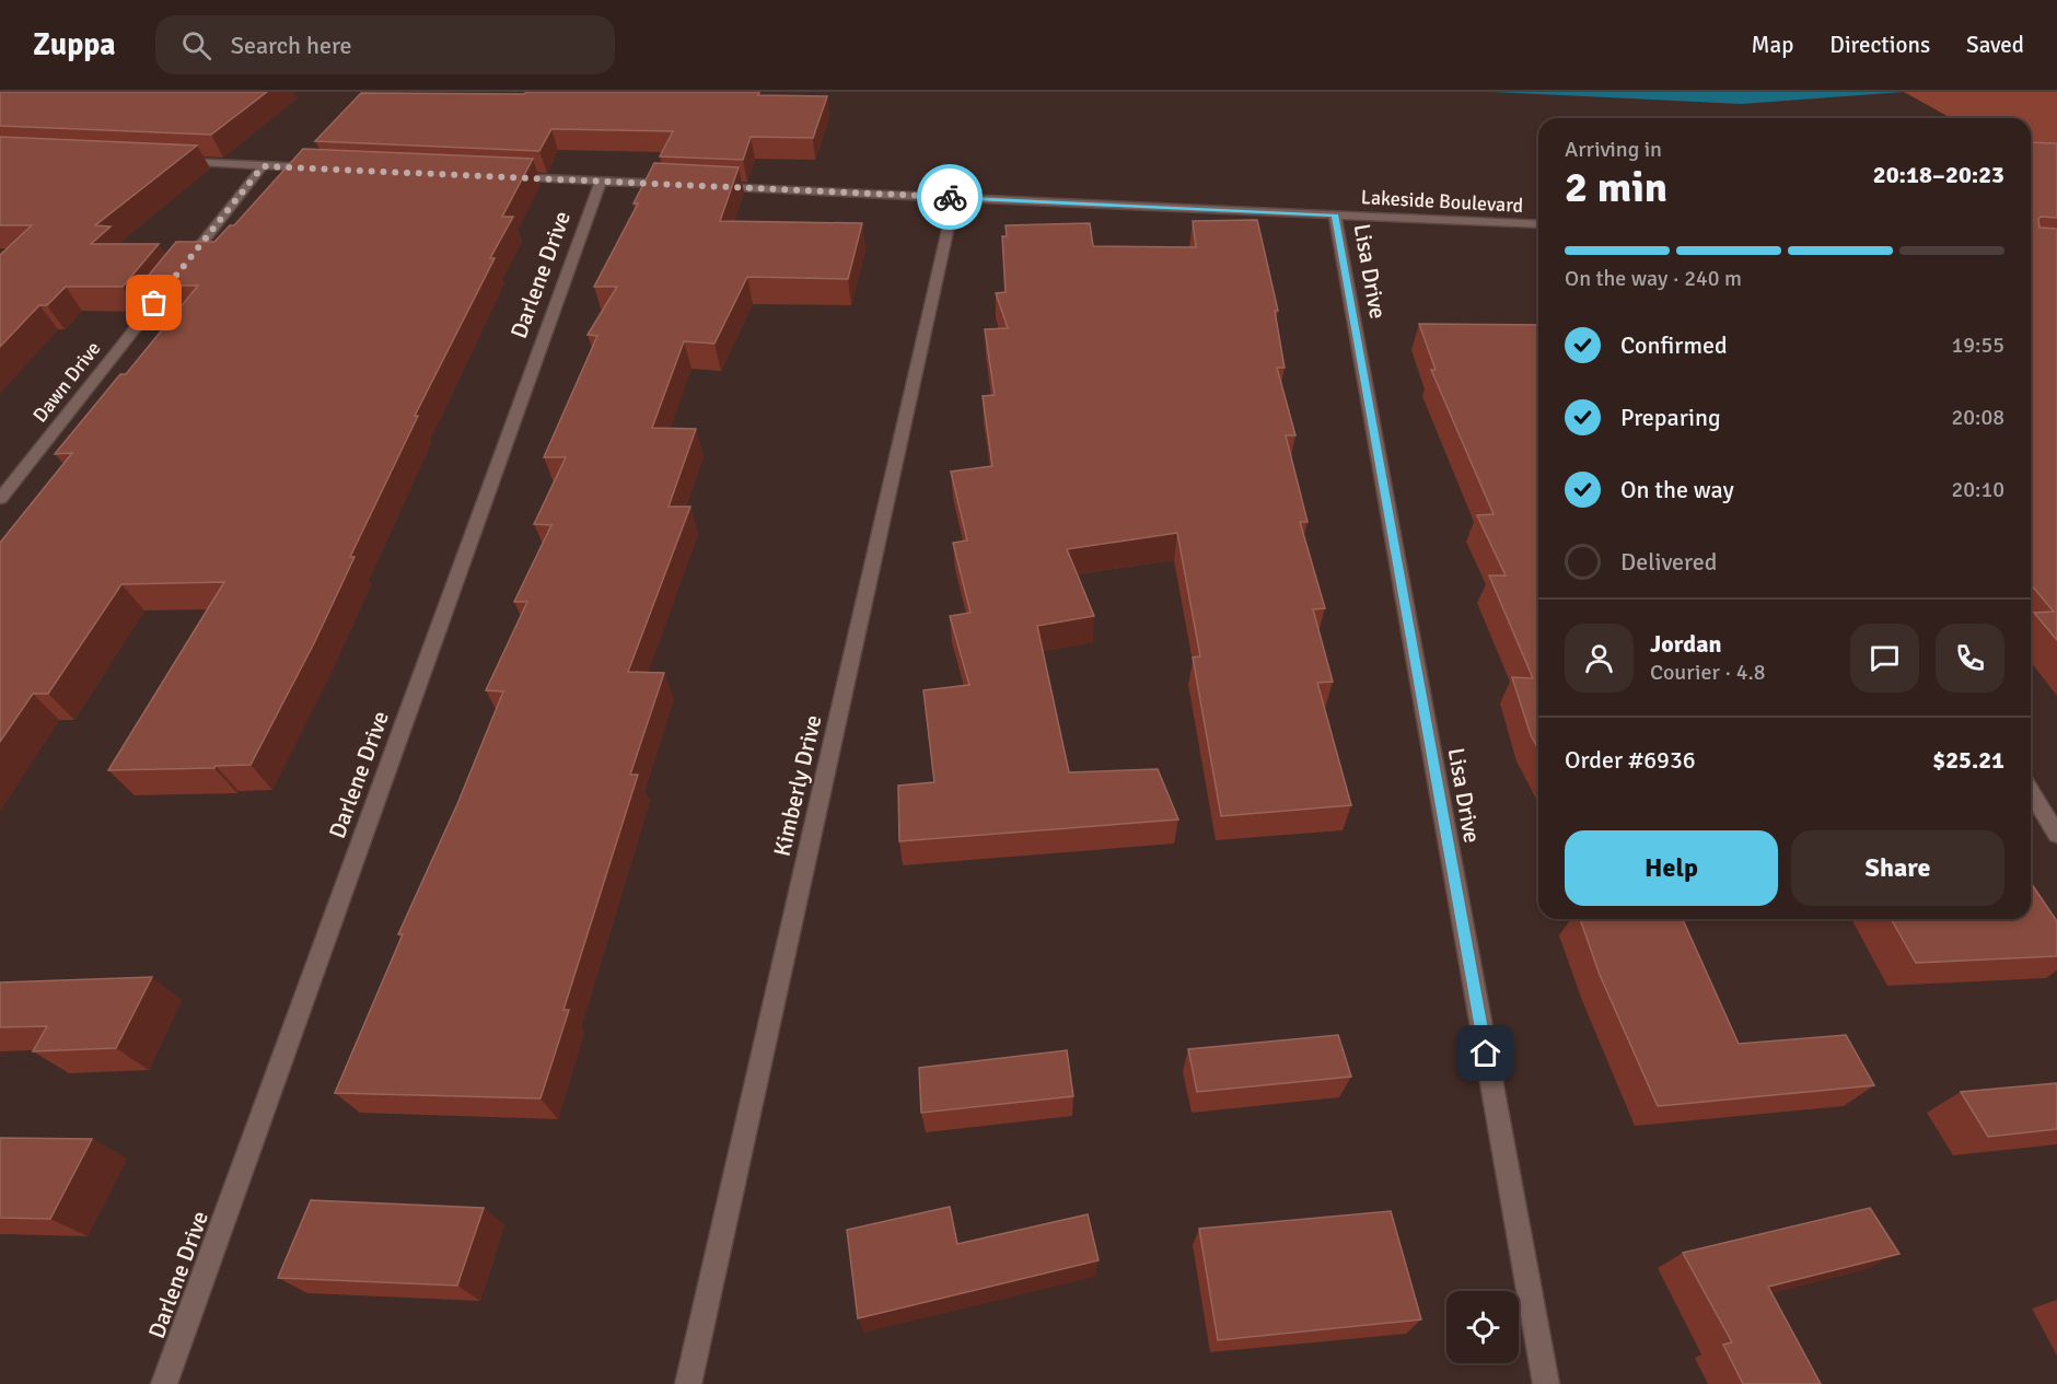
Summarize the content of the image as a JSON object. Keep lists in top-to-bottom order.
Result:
{
  "streets": {
    "lane": [
      "Lakeside Boulevard",
      "Lisa Drive",
      "Darlene Drive",
      "Dawn Drive",
      "Kimberly Drive"
    ]
  },
  "crossings": [
    ["Lakeside Boulevard", "Lisa Drive"],
    ["Lakeside Boulevard", "Kimberly Drive"]
  ],
  "page": {
    "header": "Zuppa",
    "search": "Search here",
    "nav": ["Map", "Directions", "Saved"],
    "heading": ["2 min", "Arriving in", "20:18–20:23"],
    "panel": [
      "Jordan",
      "Courier · 4.8",
      "Order #6936",
      "$25.21"
    ],
    "bar": "On the way · 240 m",
    "list": [
      ["Confirmed", "19:55"],
      ["Preparing", "20:08"],
      ["On the way", "20:10"],
      "Delivered"
    ],
    "buttons": ["Help", "Share"]
  }
}
